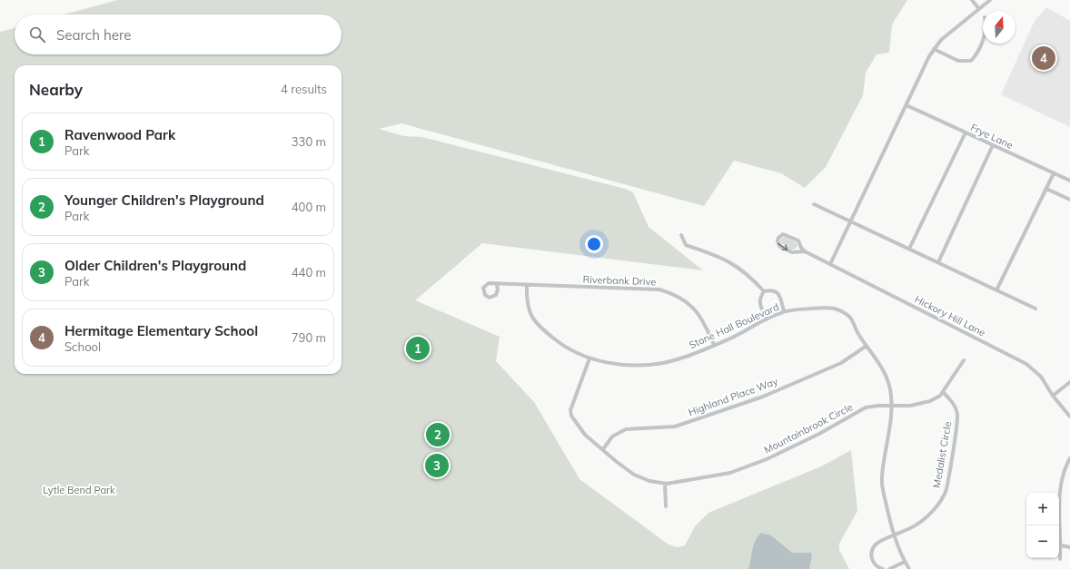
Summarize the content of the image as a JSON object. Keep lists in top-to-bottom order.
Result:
{
  "streets": {
    "street": [
      "Frye Lane",
      "Riverbank Drive",
      "Hickory Hill Lane",
      "Stone Hall Boulevard",
      "Highland Place Way",
      "Mountainbrook Circle",
      "Medalist Circle"
    ]
  },
  "crossings": [
    ["Riverbank Drive", "Stone Hall Boulevard"],
    ["Stone Hall Boulevard", "Highland Place Way"],
    ["Stone Hall Boulevard", "Mountainbrook Circle"],
    ["Stone Hall Boulevard", "Medalist Circle"],
    ["Highland Place Way", "Mountainbrook Circle"],
    ["Mountainbrook Circle", "Medalist Circle"]
  ],
  "parks": ["Lytle Bend Park"],
  "north": "top",
  "page": {
    "search": "Search here",
    "pins": [
      "4",
      "1",
      "2",
      "3"
    ],
    "heading": ["Nearby", "4 results"],
    "list": [
      {
        "mark": "1",
        "name": "Ravenwood Park",
        "note": "Park",
        "value": "330 m"
      },
      {
        "mark": "2",
        "name": "Younger Children's Playground",
        "note": "Park",
        "value": "400 m"
      },
      {
        "mark": "3",
        "name": "Older Children's Playground",
        "note": "Park",
        "value": "440 m"
      },
      {
        "mark": "4",
        "name": "Hermitage Elementary School",
        "note": "School",
        "value": "790 m"
      }
    ],
    "map_buttons": ["+", "−"]
  }
}
